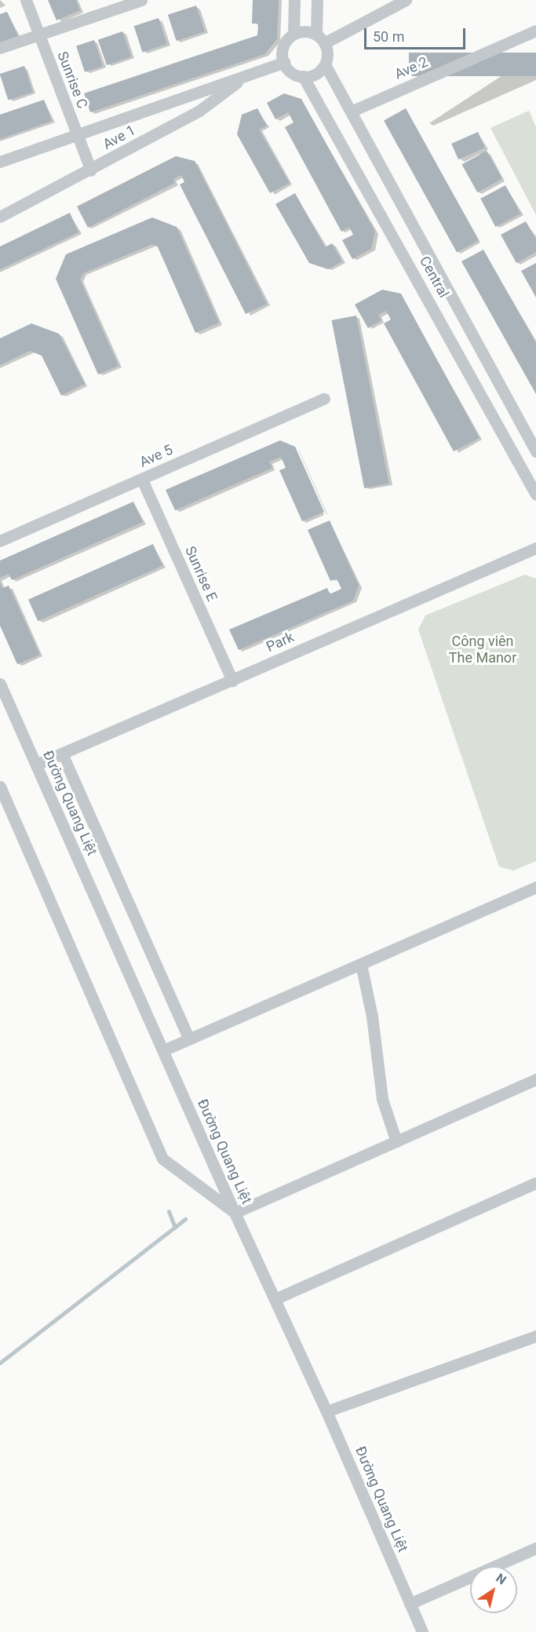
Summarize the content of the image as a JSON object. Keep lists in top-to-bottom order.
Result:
{
  "streets": {
    "street": [
      "Ave 2",
      "Sunrise C",
      "Ave 1",
      "Central",
      "Ave 5",
      "Sunrise E",
      "Park",
      "Đường Quang Liệt"
    ]
  },
  "crossings": [
    ["Ave 2", "Central"],
    ["Sunrise C", "Ave 1"],
    ["Ave 1", "Central"],
    ["Ave 5", "Sunrise E"],
    ["Sunrise E", "Park"],
    ["Park", "Đường Quang Liệt"]
  ],
  "parks": ["Công viên The Manor"],
  "scale_bar": "50 m",
  "north": "top right"
}
